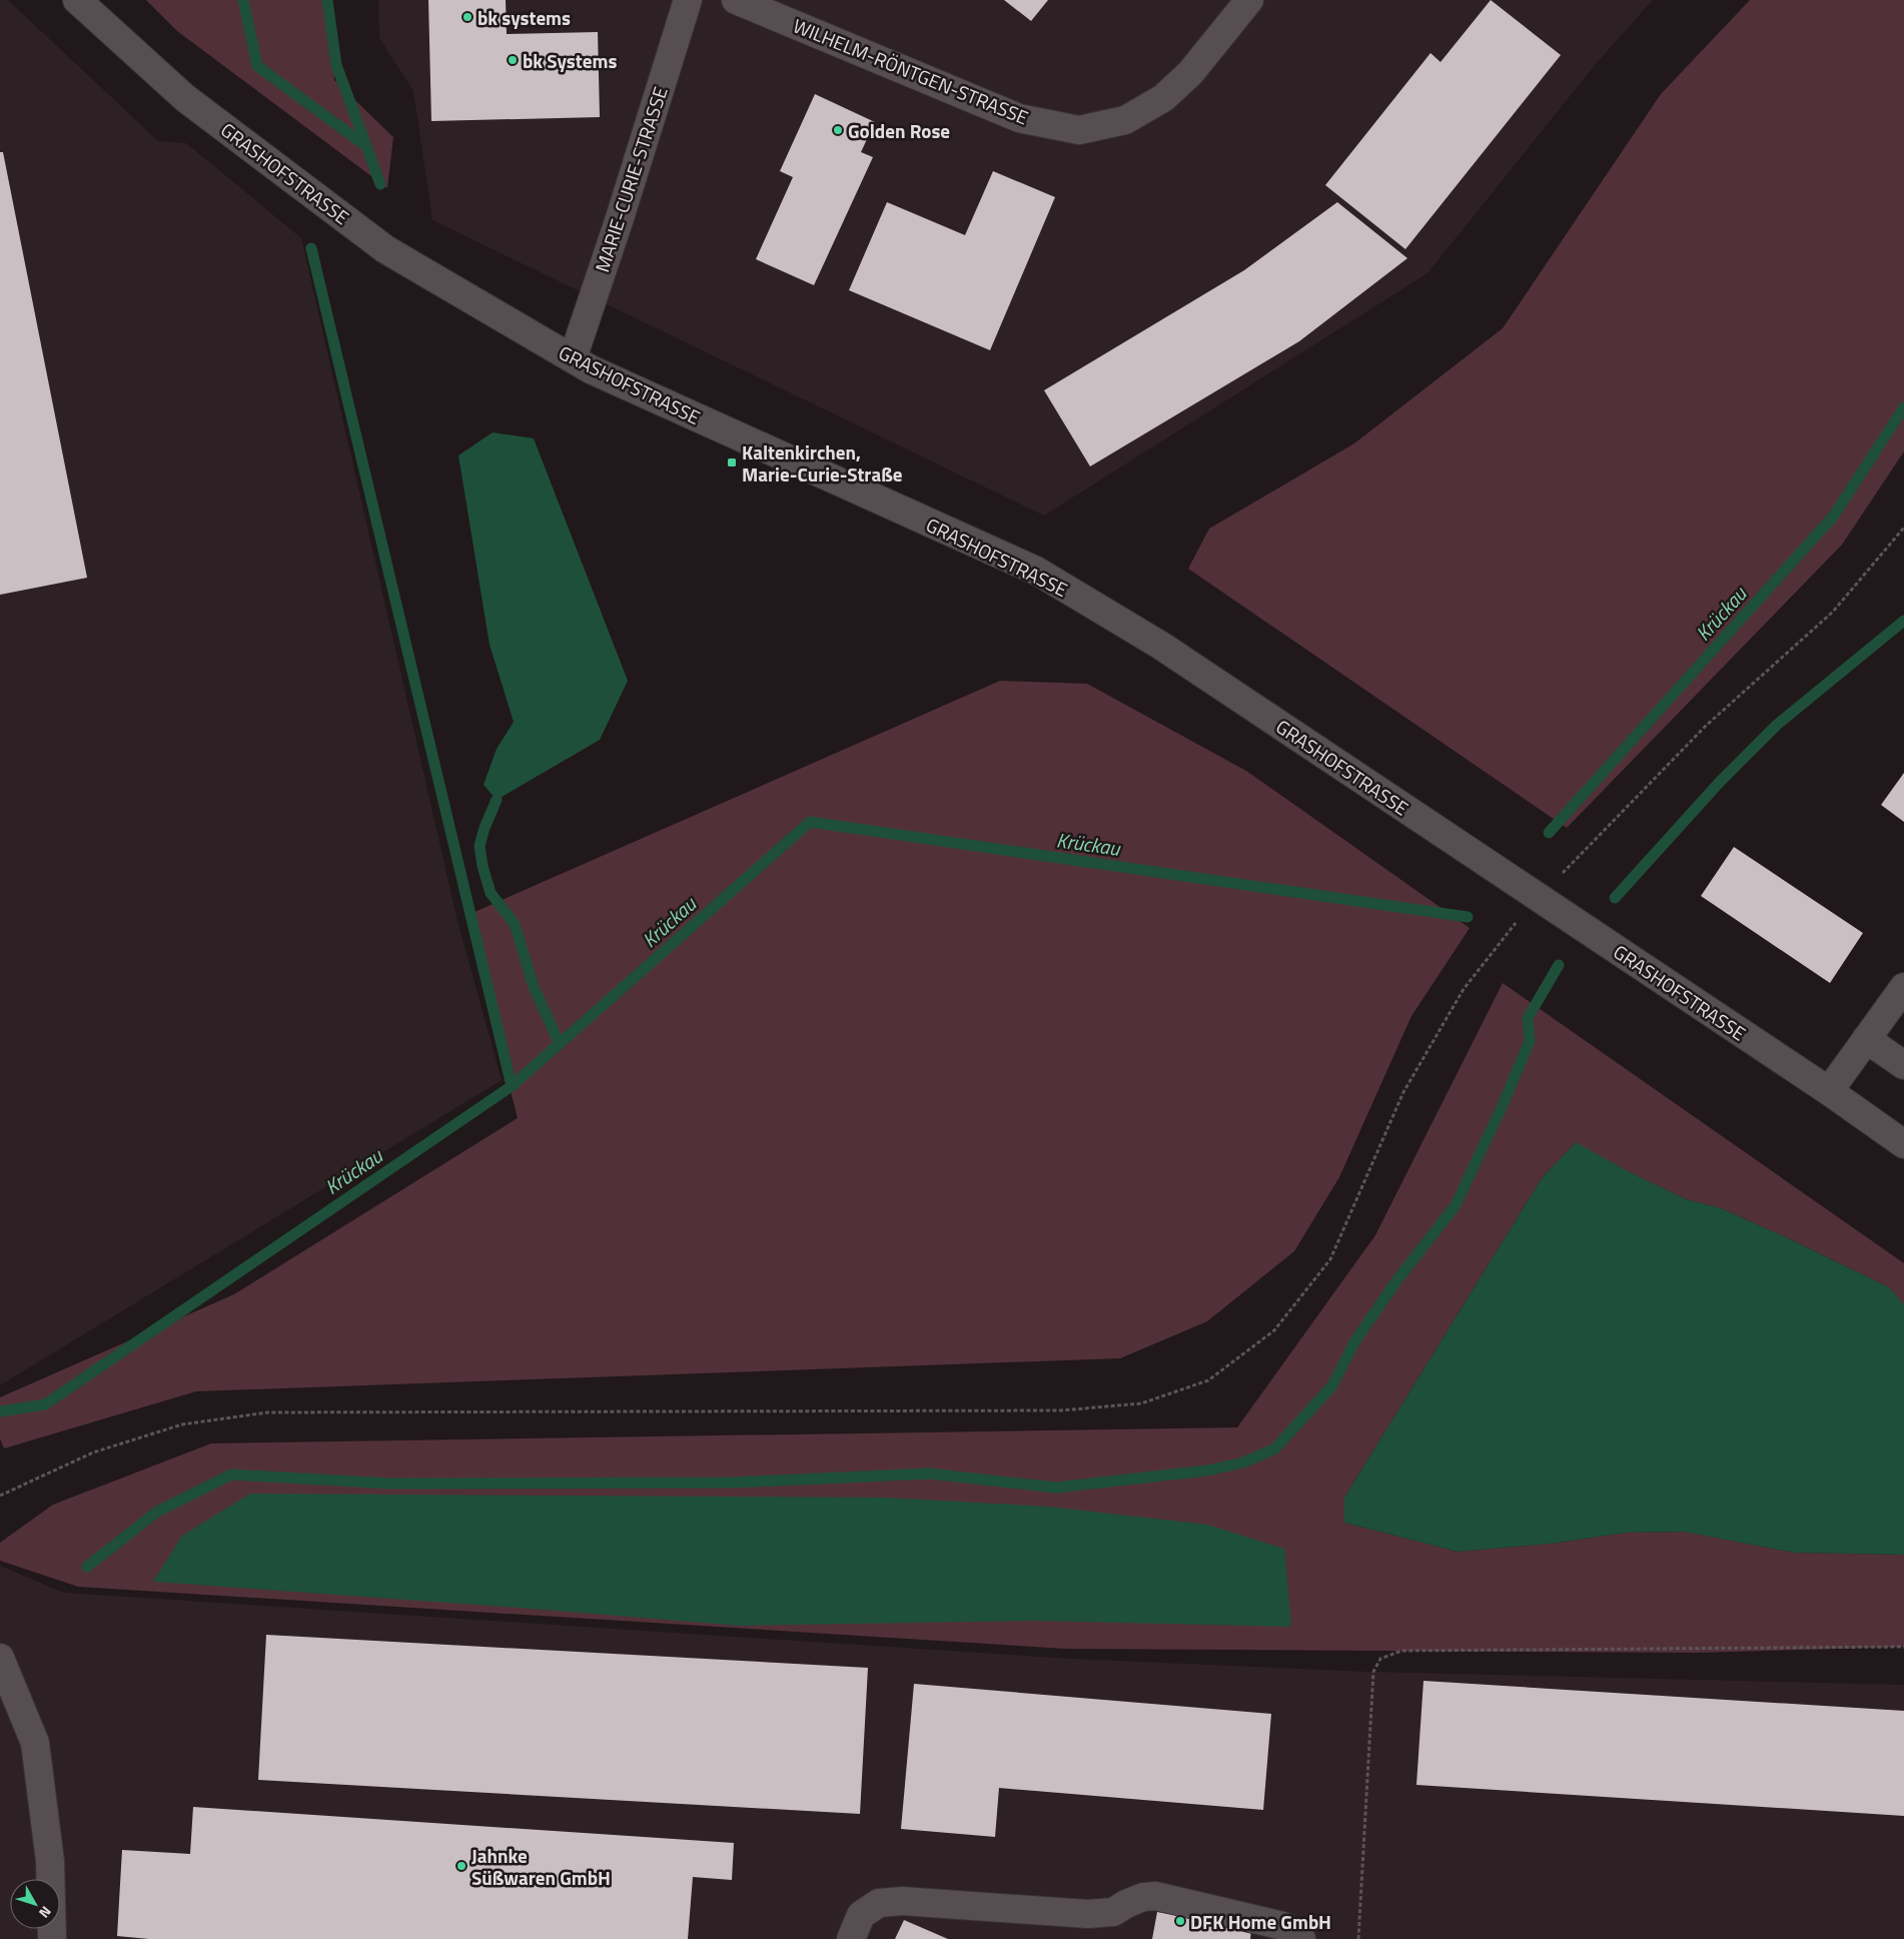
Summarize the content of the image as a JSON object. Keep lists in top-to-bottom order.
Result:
{
  "streets": {
    "street": ["WILHELM-RÖNTGEN-STRASSE", "GRASHOFSTRASSE", "MARIE-CURIE-STRASSE"]
  },
  "crossings": [
    ["GRASHOFSTRASSE", "MARIE-CURIE-STRASSE"]
  ],
  "water": ["Krückau"],
  "places": {
    "other": [
      "bk systems",
      "bk Systems",
      "Golden Rose",
      "Jahnke Süßwaren GmbH",
      "DFK Home GmbH"
    ],
    "transit": ["Kaltenkirchen, Marie-Curie-Straße"]
  },
  "north": "bottom right"
}
